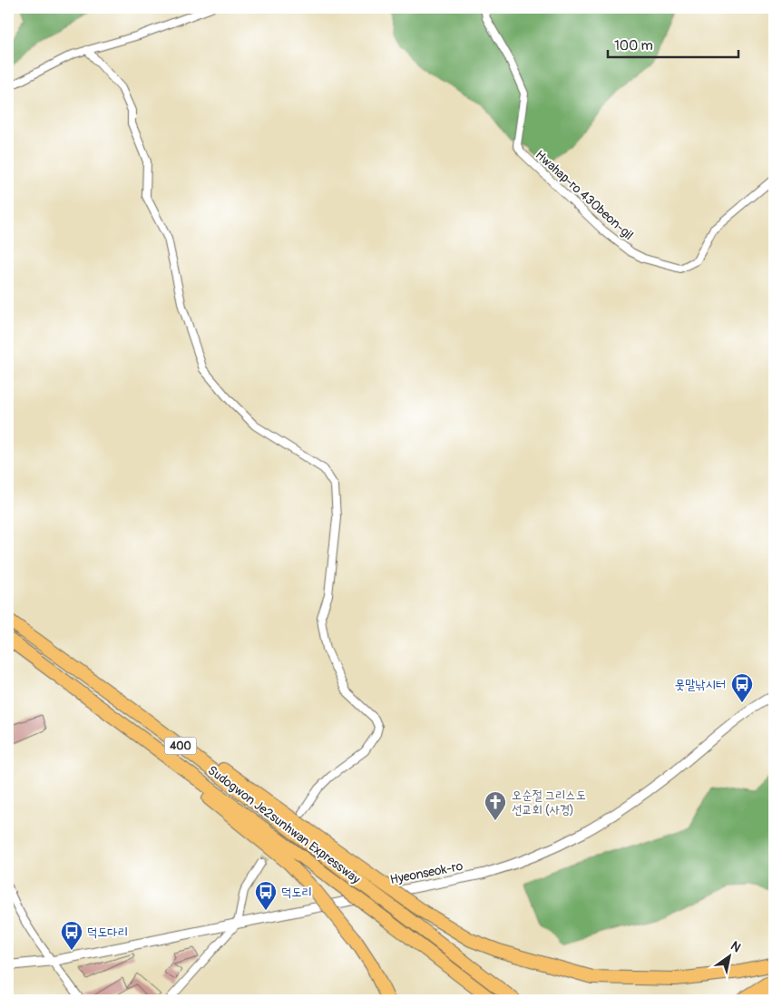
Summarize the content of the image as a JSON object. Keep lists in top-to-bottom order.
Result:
{
  "streets": {
    "highway": ["400", "Sudogwon Je2sunhwan Expressway"],
    "street": ["Hwahap-ro 430beon-gil", "Hyeonseok-ro"]
  },
  "places": {
    "bus stop": ["못말낚시터", "덕도리", "덕도다리"],
    "church": ["오순절 그리스도 선교회 (사경)"]
  },
  "scale_bar": "100 m",
  "north": "top right"
}
